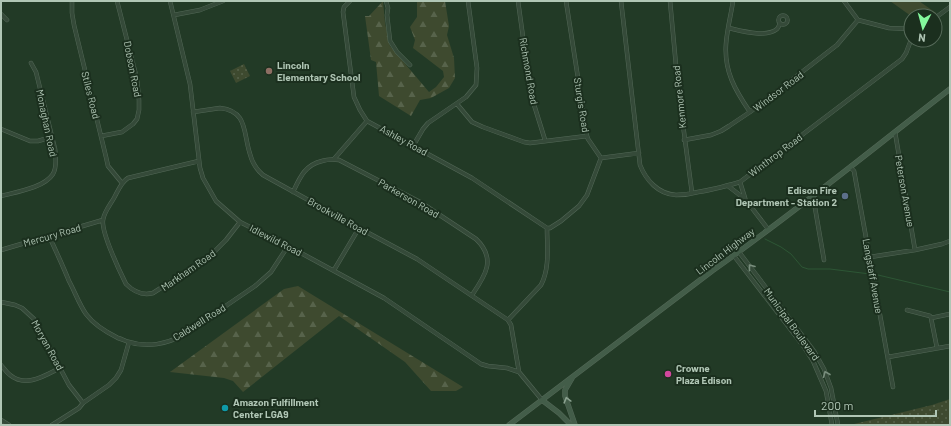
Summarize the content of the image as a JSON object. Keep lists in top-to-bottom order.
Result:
{
  "streets": {
    "main road": ["Lincoln Highway"],
    "street": [
      "Dobson Road",
      "Richmond Road",
      "Windsor Road",
      "Stiles Road",
      "Kenmore Road",
      "Sturgis Road",
      "Monaghan Road",
      "Ashley Road",
      "Winthrop Road",
      "Peterson Avenue",
      "Parkerson Road",
      "Brookville Road",
      "Mercury Road",
      "Idlewild Road",
      "Markham Road",
      "Langstaff Avenue",
      "Caldwell Road",
      "Municipal Boulevard",
      "Moryan Road"
    ]
  },
  "crossings": [
    ["Dobson Road", "Stiles Road"],
    ["Windsor Road", "Kenmore Road"],
    ["Kenmore Road", "Winthrop Road"],
    ["Peterson Avenue", "Lincoln Highway"],
    ["Parkerson Road", "Brookville Road"],
    ["Brookville Road", "Idlewild Road"],
    ["Mercury Road", "Markham Road"],
    ["Mercury Road", "Caldwell Road"],
    ["Idlewild Road", "Markham Road"],
    ["Idlewild Road", "Caldwell Road"],
    ["Lincoln Highway", "Langstaff Avenue"],
    ["Lincoln Highway", "Municipal Boulevard"]
  ],
  "places": [
    "Lincoln Elementary School",
    "Edison Fire Department - Station 2",
    "Crowne Plaza Edison",
    "Amazon Fulfillment Center LGA9"
  ],
  "scale_bar": "200 m",
  "north": "bottom"
}
